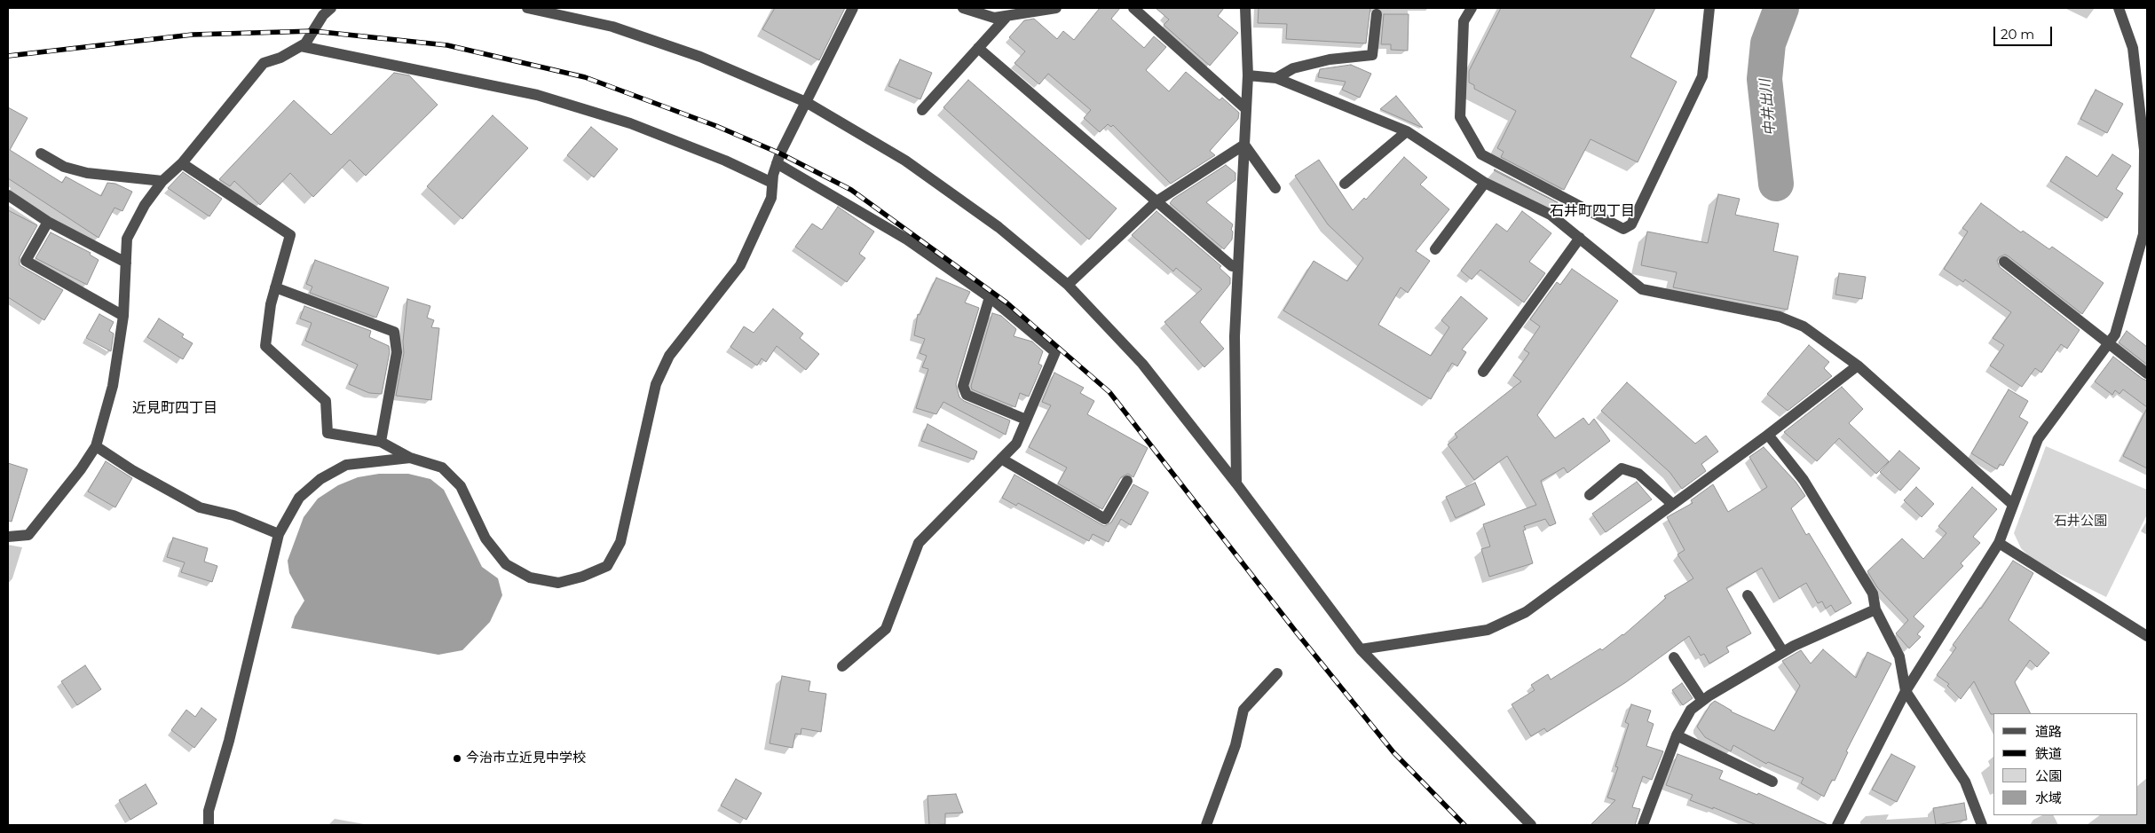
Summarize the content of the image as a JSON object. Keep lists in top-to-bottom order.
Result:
{
  "districts": ["石井町四丁目", "近見町四丁目"],
  "water": ["中井出川"],
  "parks": ["石井公園"],
  "places": ["今治市立近見中学校"],
  "legend": [
    "道路",
    "鉄道",
    "公園",
    "水域"
  ],
  "scale_bar": "20 m"
}
